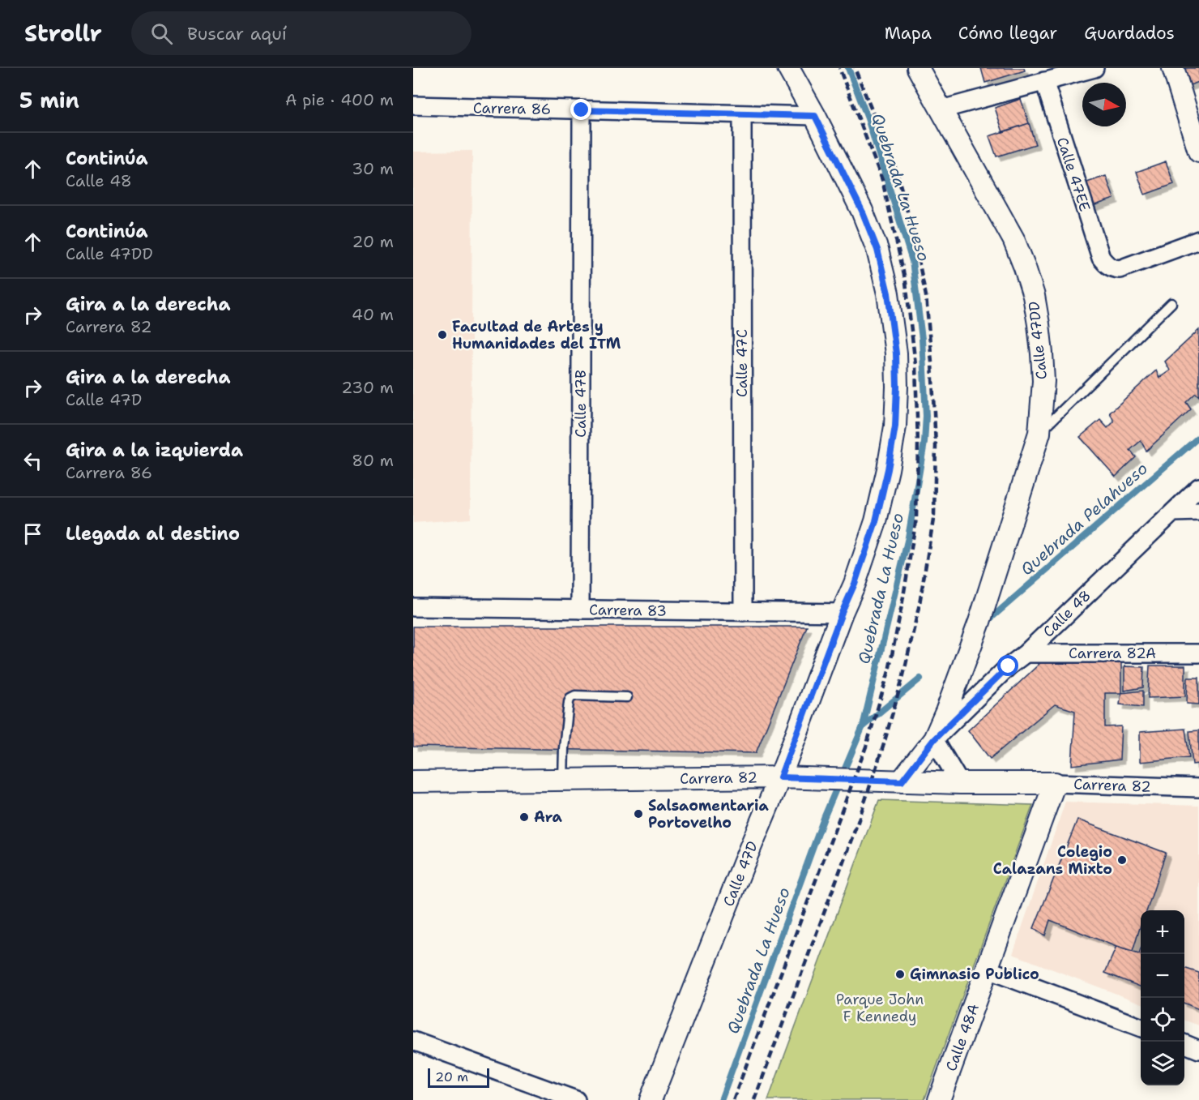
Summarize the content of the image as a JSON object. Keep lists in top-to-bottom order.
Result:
{
  "streets": {
    "street": [
      "Carrera 86",
      "Calle 47EE",
      "Calle 47DD",
      "Calle 47C",
      "Calle 47B",
      "Carrera 83",
      "Calle 48",
      "Carrera 82A",
      "Carrera 82",
      "Calle 47D",
      "Calle 48A"
    ]
  },
  "crossings": [
    ["Carrera 86", "Calle 47C"],
    ["Carrera 86", "Calle 47B"],
    ["Carrera 86", "Calle 47D"],
    ["Calle 47DD", "Calle 48"],
    ["Calle 47DD", "Carrera 82"],
    ["Calle 47C", "Carrera 83"],
    ["Calle 47B", "Carrera 83"],
    ["Carrera 83", "Calle 47D"],
    ["Calle 48", "Carrera 82A"],
    ["Carrera 82", "Calle 47D"],
    ["Carrera 82", "Calle 48A"]
  ],
  "water": ["Quebrada La Hueso", "Quebrada Pelahueso"],
  "parks": ["Parque John F Kennedy"],
  "places": [
    "Facultad de Artes y Humanidades del ITM",
    "Salsaomentaria Portovelho",
    "Ara",
    "Colegio Calazans Mixto",
    "Gimnasio Publico"
  ],
  "scale_bar": "20 m",
  "north": "right",
  "page": {
    "header": "Strollr",
    "search": "Buscar aquí",
    "nav": ["Mapa", "Cómo llegar", "Guardados"],
    "heading": ["5 min", "A pie · 400 m"],
    "list": [
      ["Continúa", "Calle 48", "30 m"],
      ["Continúa", "Calle 47DD", "20 m"],
      ["Gira a la derecha", "Carrera 82", "40 m"],
      ["Gira a la derecha", "Calle 47D", "230 m"],
      ["Gira a la izquierda", "Carrera 86", "80 m"],
      "Llegada al destino"
    ],
    "map_buttons": ["+", "−"],
    "scale": "20 m"
  }
}
